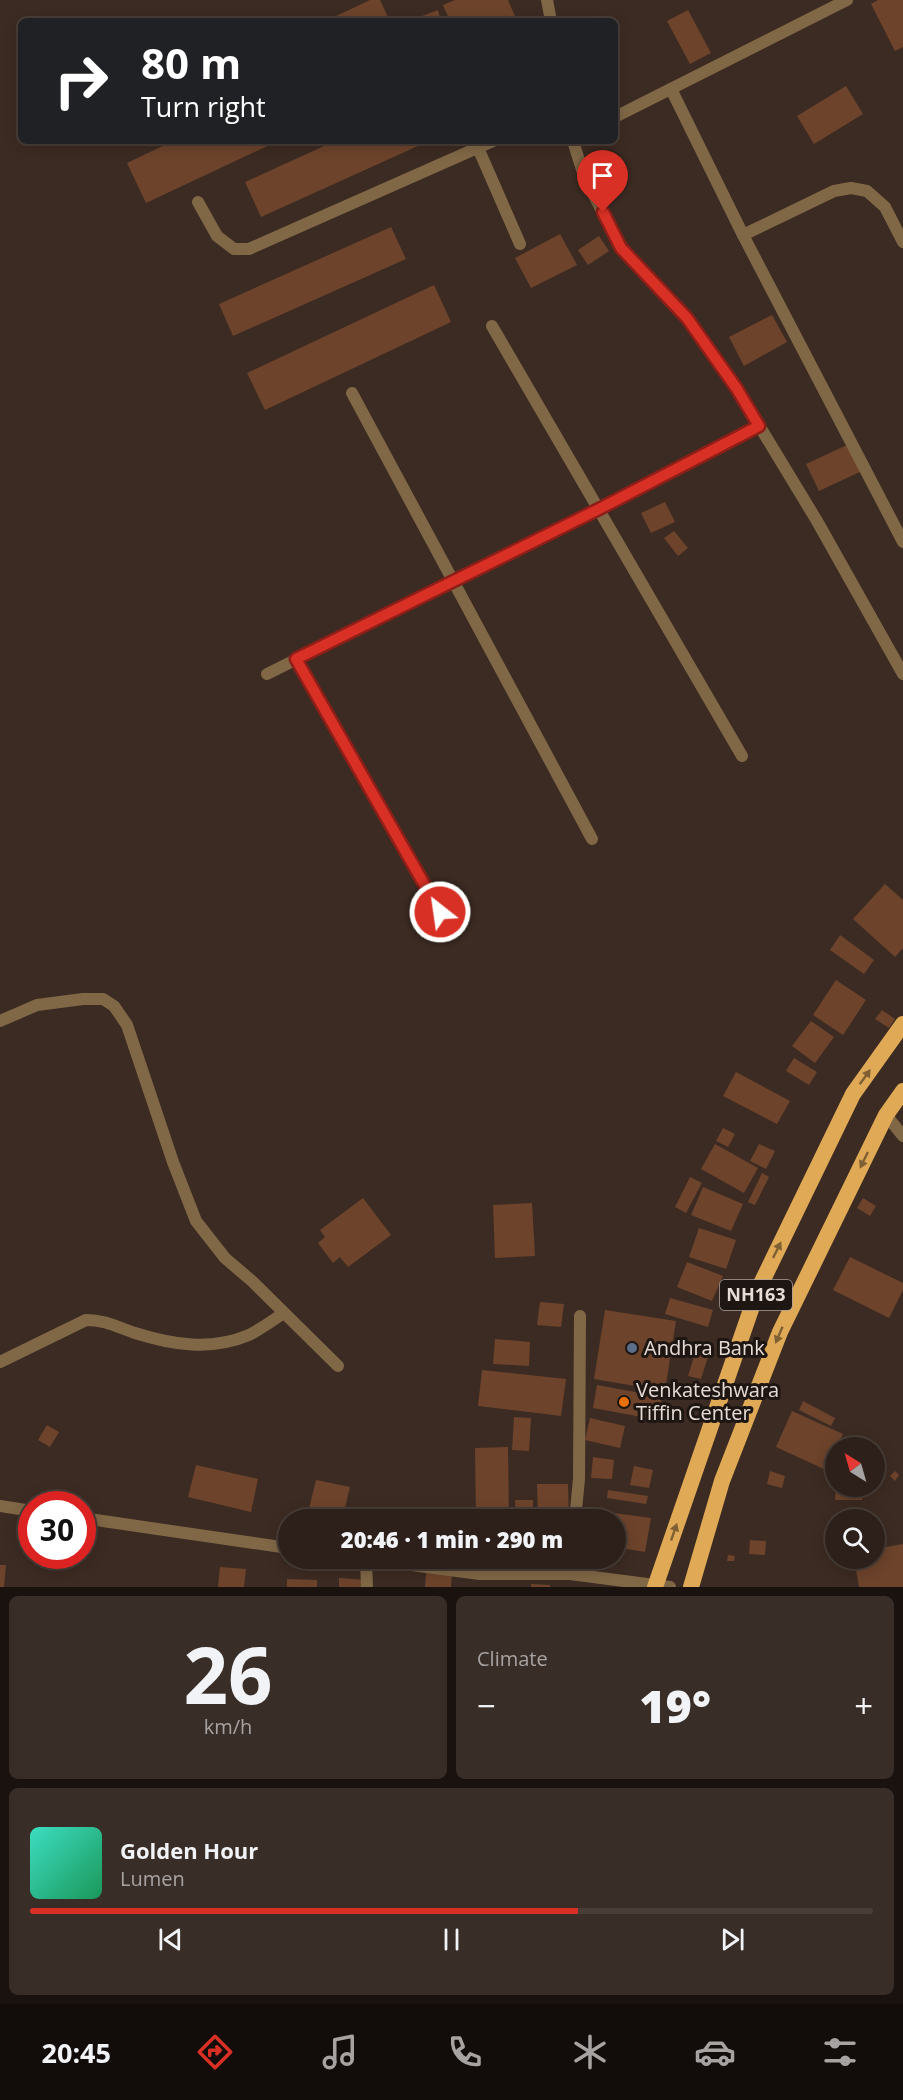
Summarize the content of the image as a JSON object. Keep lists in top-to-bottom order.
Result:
{
  "streets": {
    "highway": ["NH163"]
  },
  "places": ["Andhra Bank", "Venkateshwara Tiffin Center"],
  "north": "top left",
  "page": {
    "turn": ["80 m", "Turn right"],
    "limit": "30",
    "trip": "20:46 · 1 min · 290 m",
    "tile": [
      ["26", "km/h"],
      "Climate"
    ],
    "heat": ["−", "19°", "+"],
    "song": ["Golden Hour", "Lumen"],
    "tabs": "20:45"
  }
}
